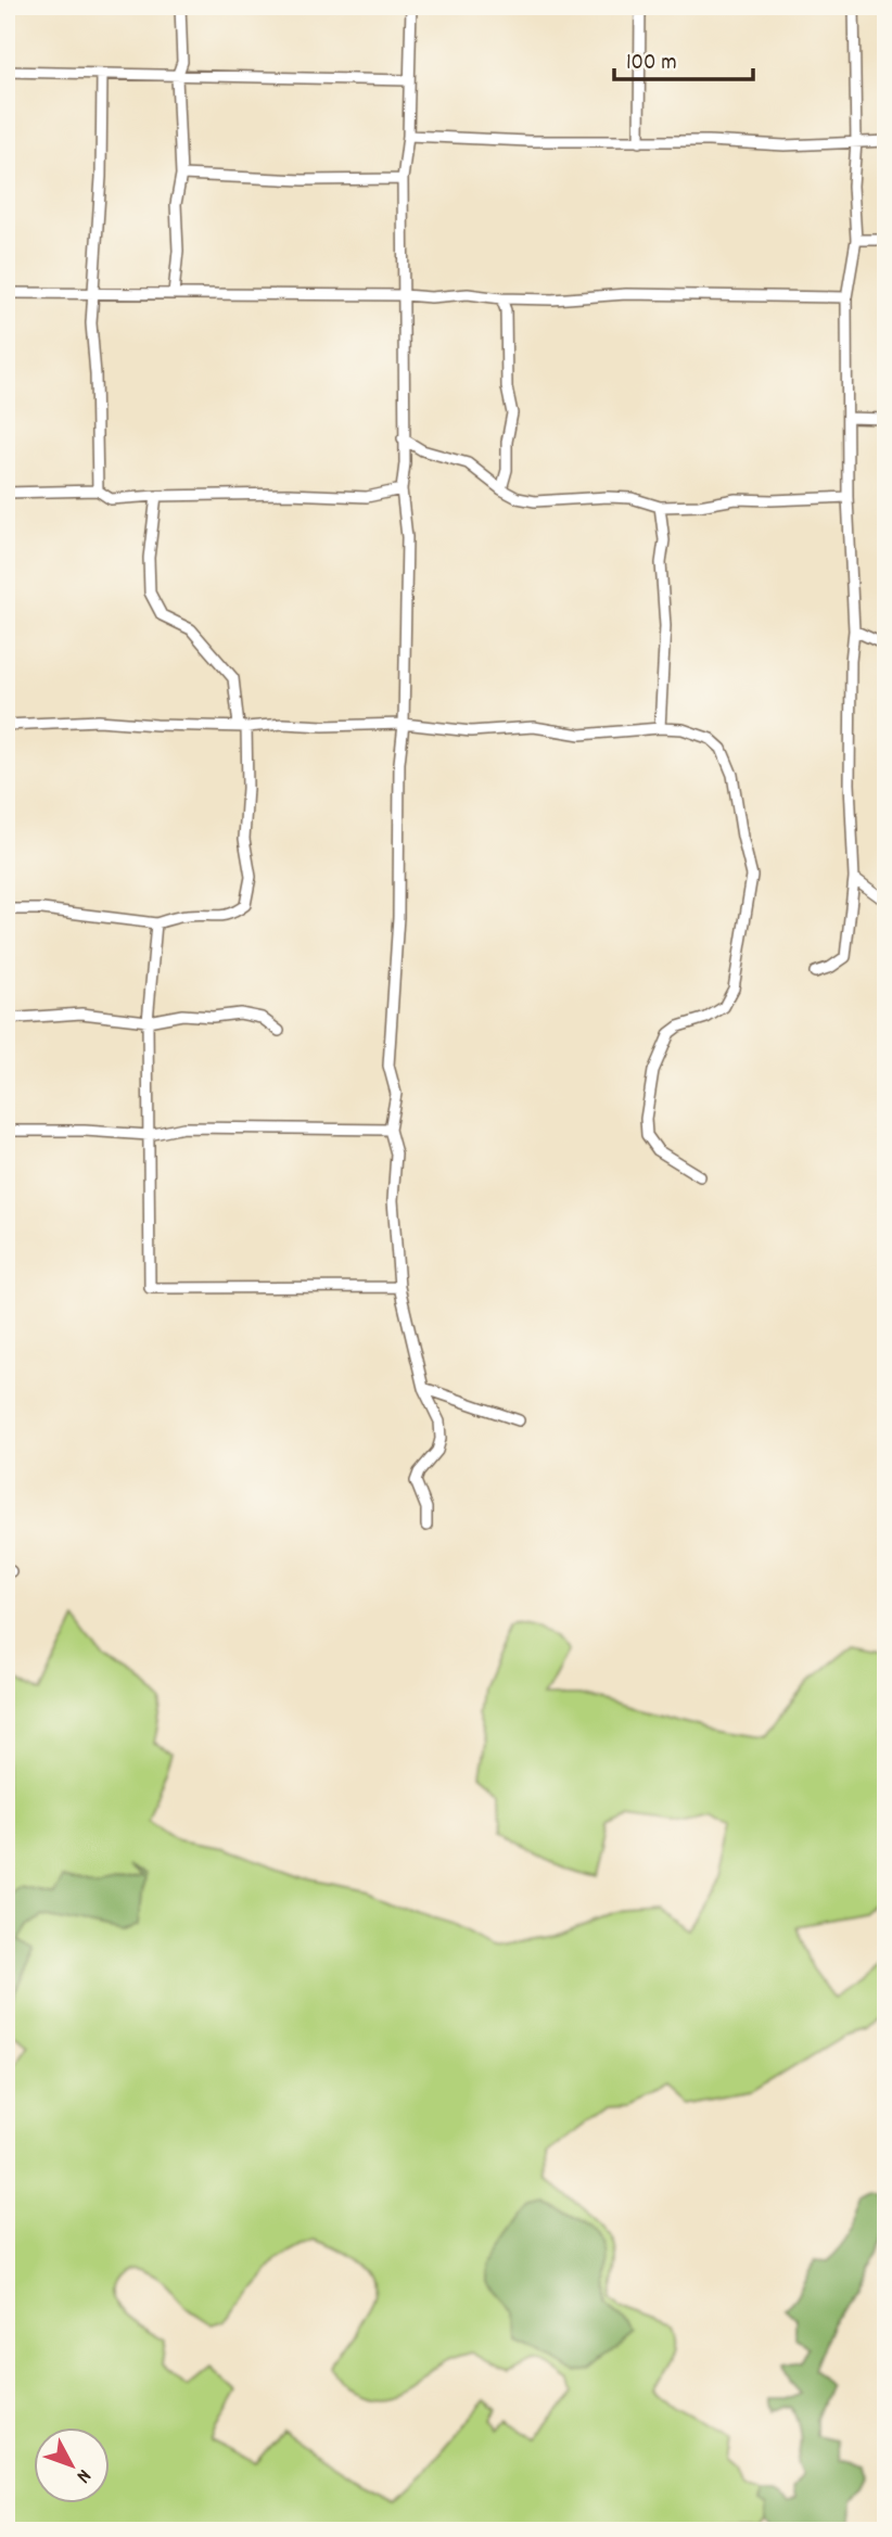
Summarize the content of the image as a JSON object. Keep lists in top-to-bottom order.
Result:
{
  "scale_bar": "100 m",
  "north": "bottom right"
}
